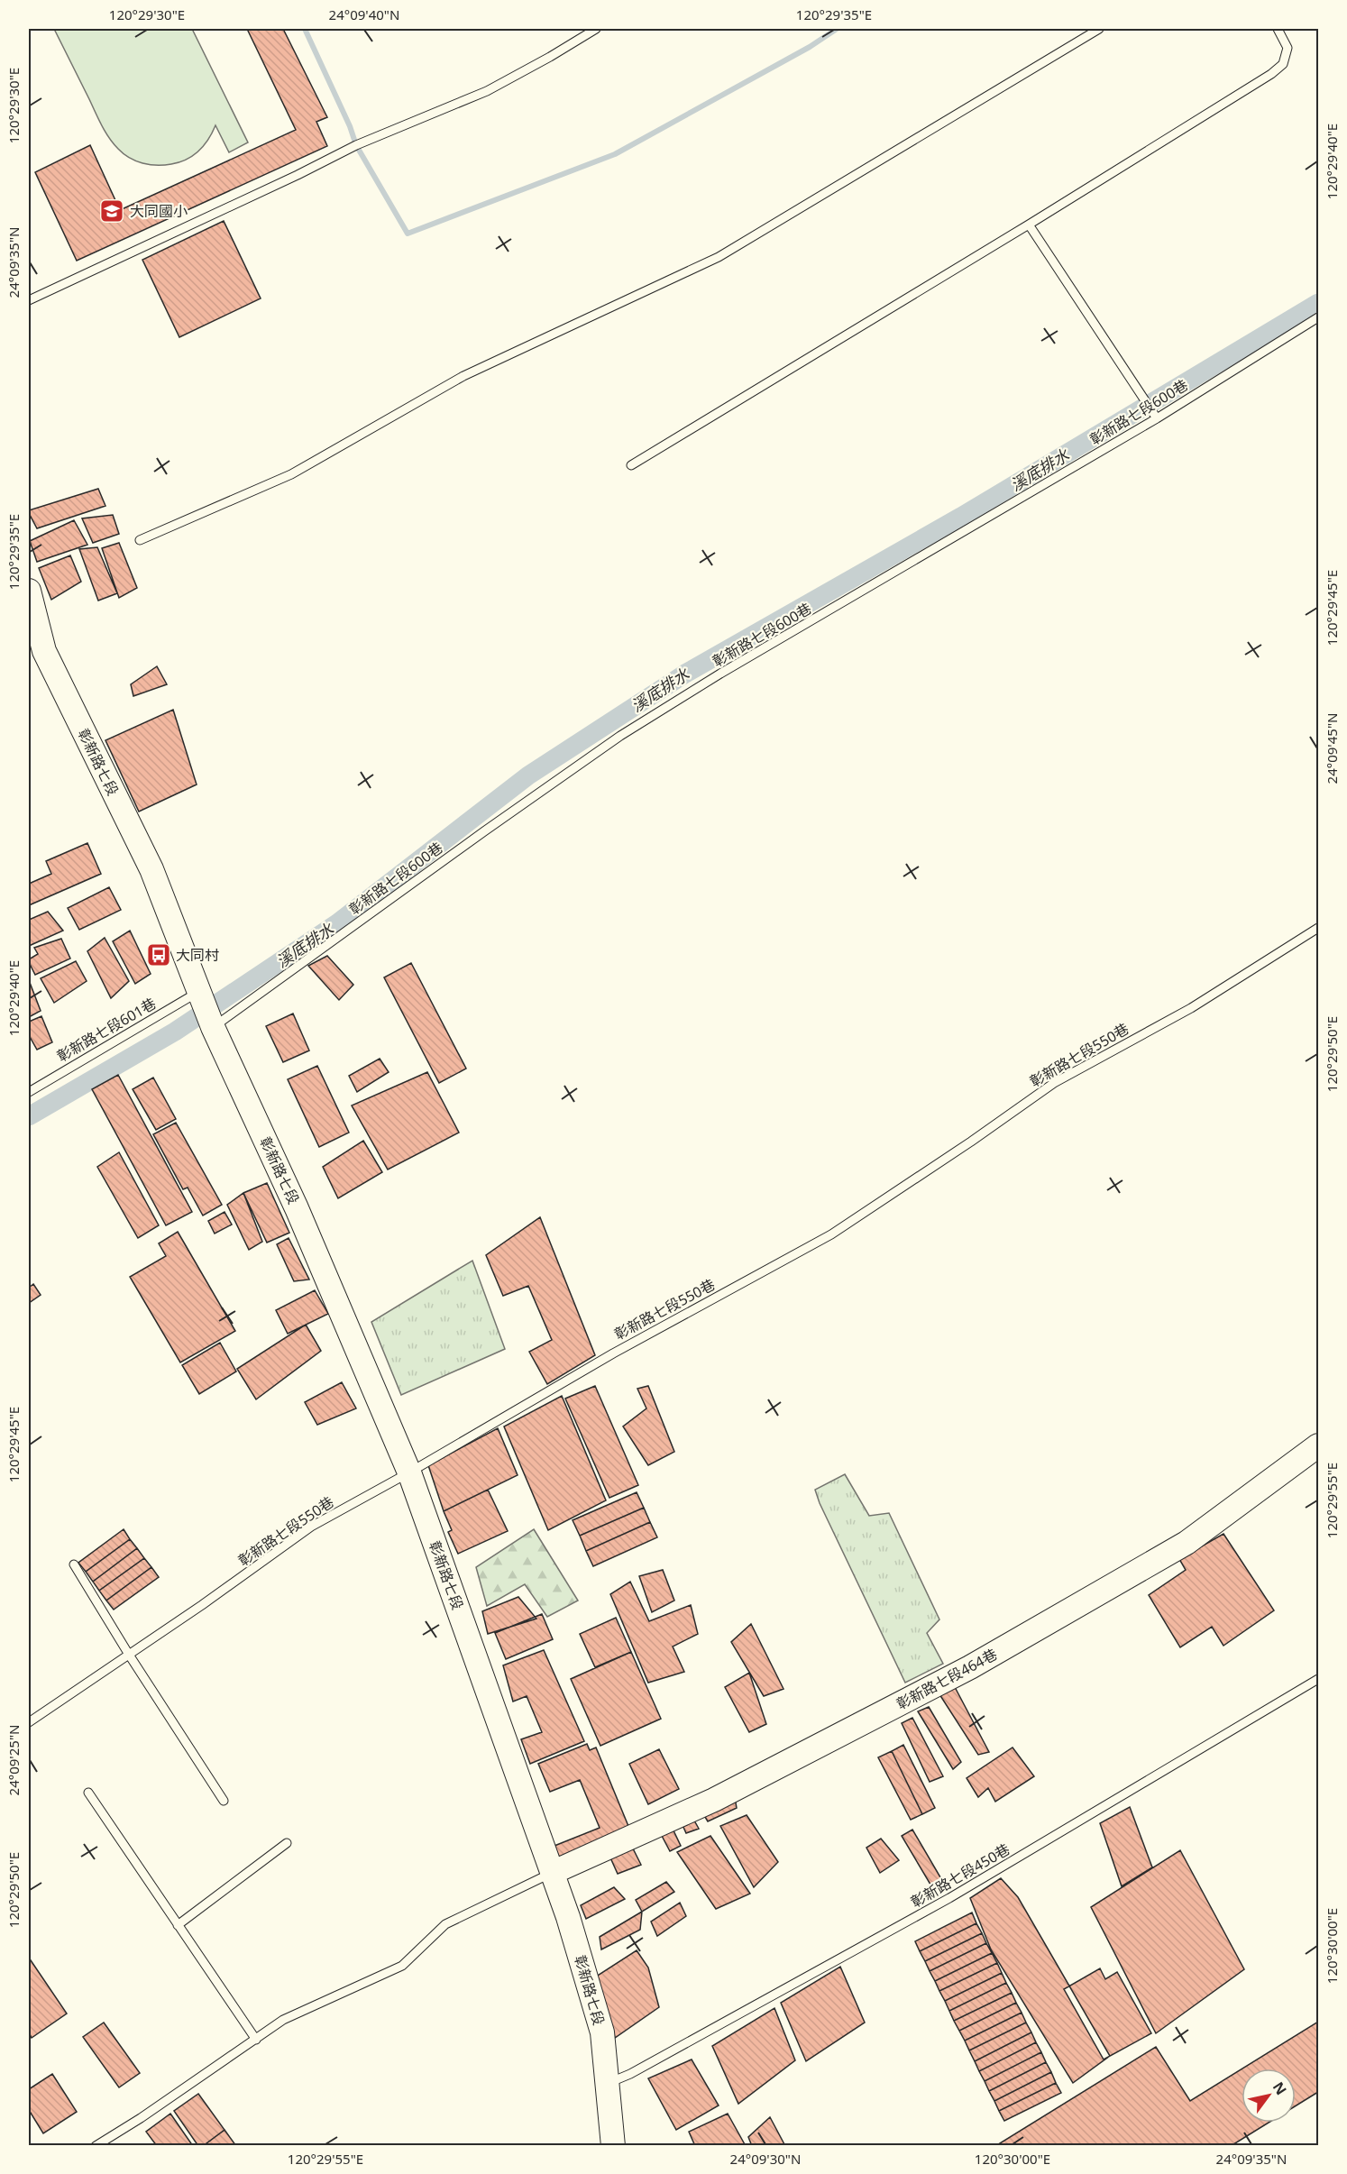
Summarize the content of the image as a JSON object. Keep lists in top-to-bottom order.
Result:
{
  "streets": {
    "street": ["彰新路七段", "彰新路七段464巷"],
    "lane": [
      "彰新路七段600巷",
      "彰新路七段601巷",
      "彰新路七段550巷",
      "彰新路七段450巷"
    ]
  },
  "crossings": [
    ["彰新路七段600巷", "彰新路七段"],
    ["彰新路七段", "彰新路七段601巷"],
    ["彰新路七段", "彰新路七段550巷"],
    ["彰新路七段", "彰新路七段464巷"],
    ["彰新路七段", "彰新路七段450巷"]
  ],
  "water": ["溪底排水"],
  "places": {
    "school or university": ["大同國小"],
    "bus stop": ["大同村"]
  },
  "north": "top right",
  "coordinates": [
    "120°29'30\"E",
    "24°09'40\"N",
    "120°29'35\"E",
    "120°29'40\"E",
    "24°09'35\"N",
    "120°29'45\"E",
    "24°09'45\"N",
    "120°29'50\"E",
    "120°29'55\"E",
    "24°09'25\"N",
    "120°30'00\"E",
    "24°09'30\"N"
  ]
}
